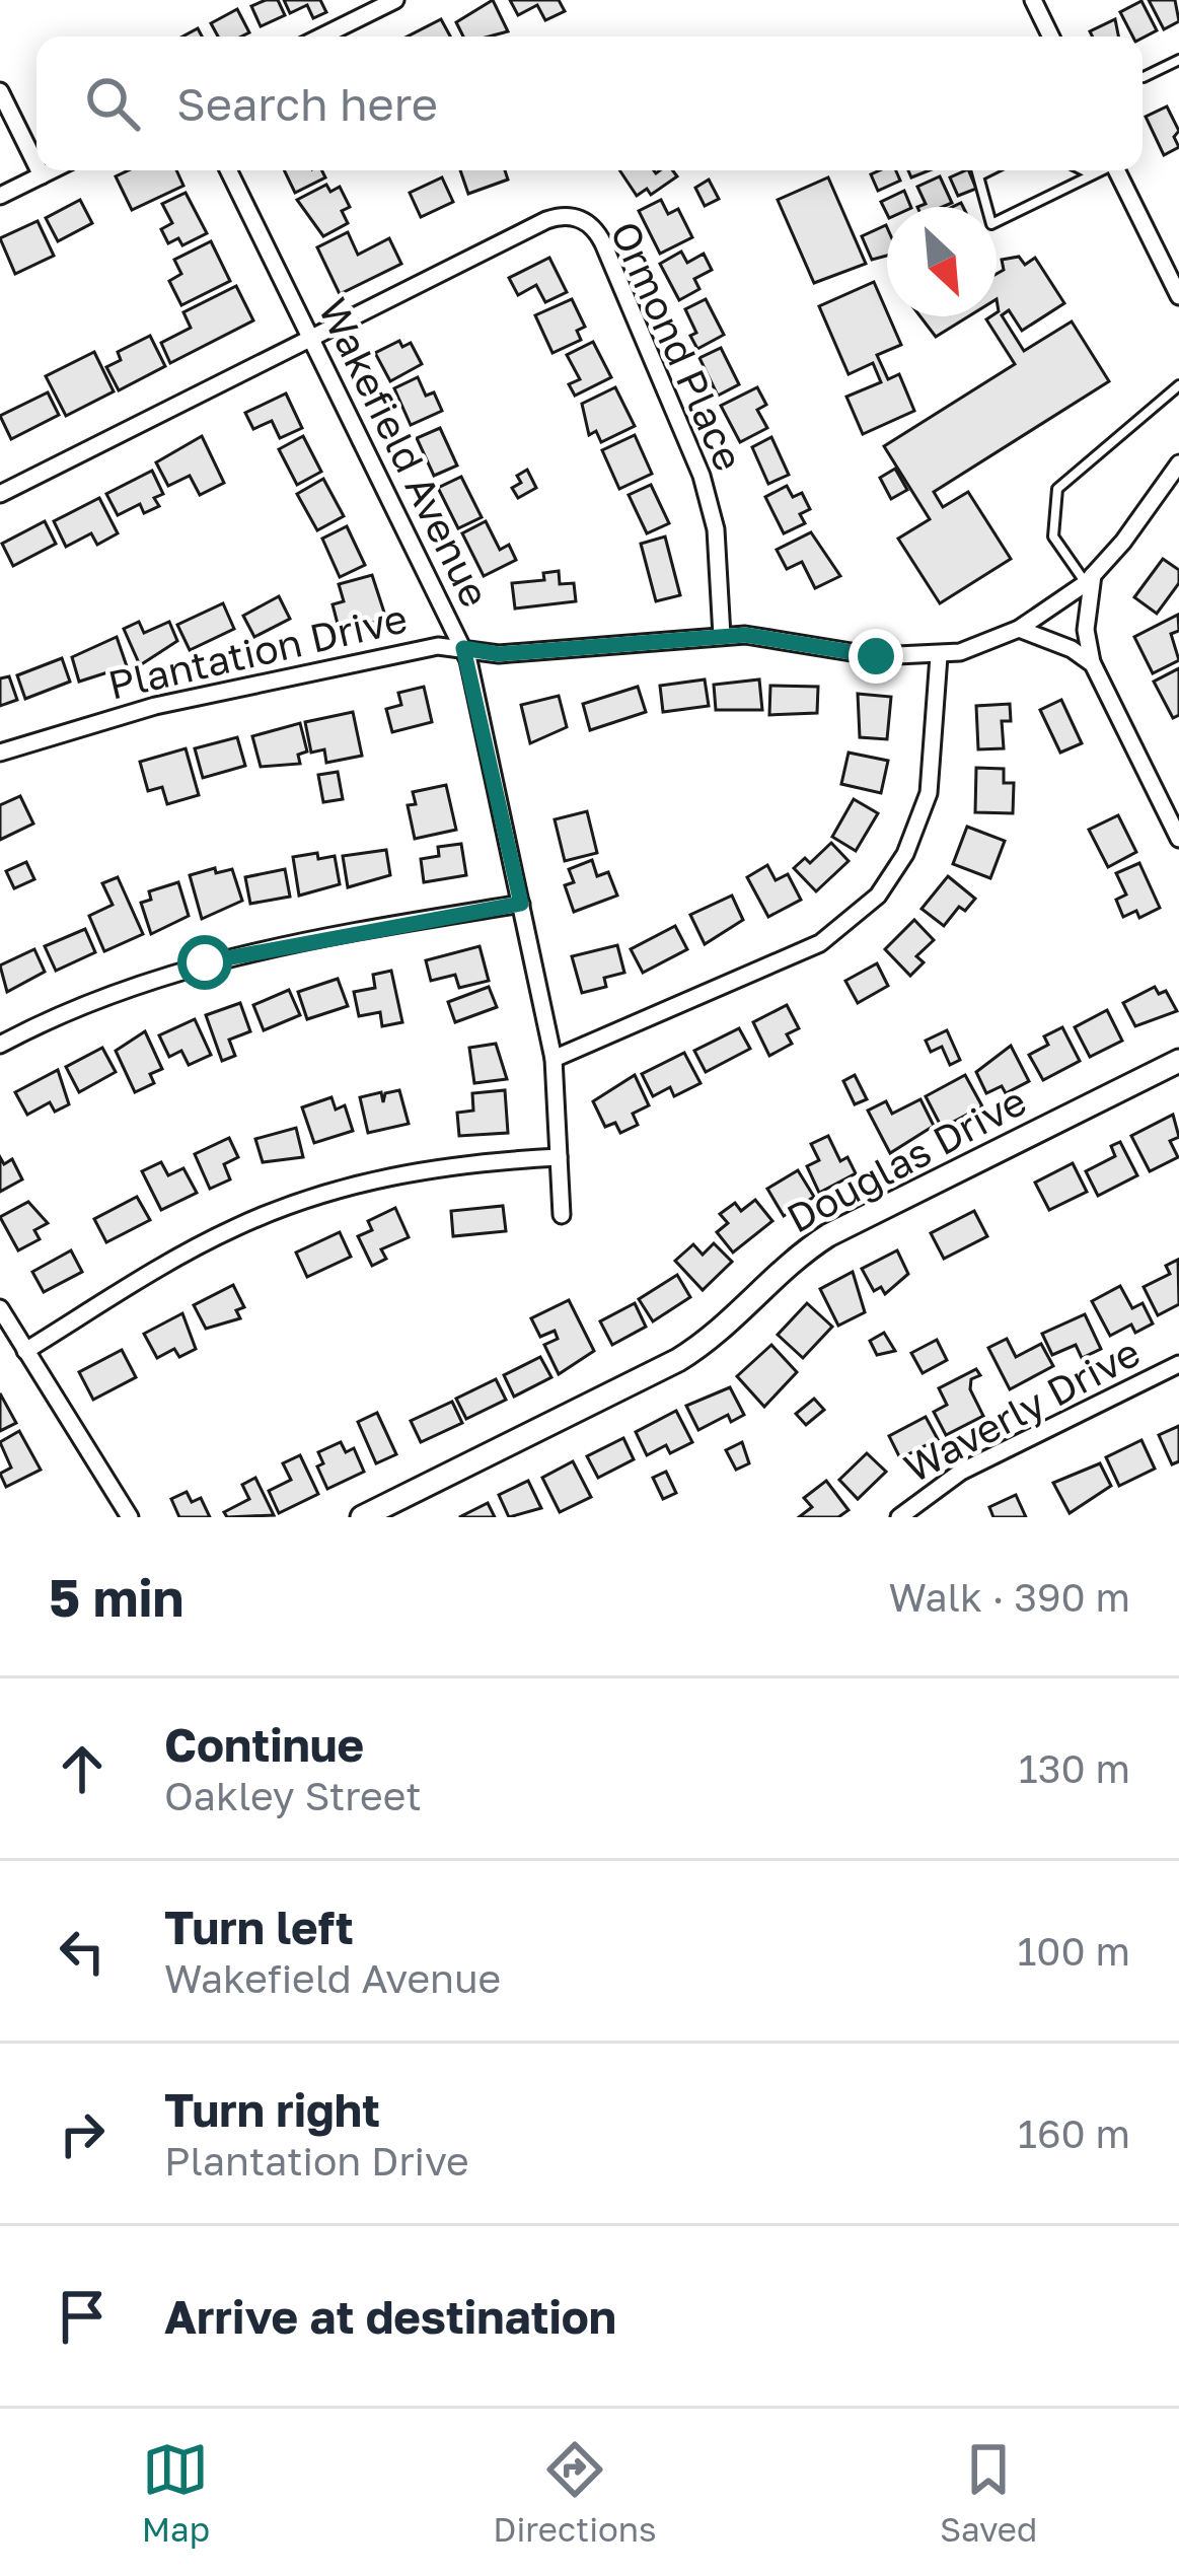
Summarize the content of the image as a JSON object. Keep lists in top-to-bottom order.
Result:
{
  "streets": {
    "street": [
      "Ormond Place",
      "Wakefield Avenue",
      "Plantation Drive",
      "Douglas Drive",
      "Waverly Drive"
    ]
  },
  "crossings": [
    ["Ormond Place", "Wakefield Avenue"],
    ["Ormond Place", "Plantation Drive"],
    ["Wakefield Avenue", "Plantation Drive"]
  ],
  "north": "bottom right",
  "page": {
    "search": "Search here",
    "heading": ["5 min", "Walk · 390 m"],
    "list": [
      ["Continue", "Oakley Street", "130 m"],
      ["Turn left", "Wakefield Avenue", "100 m"],
      ["Turn right", "Plantation Drive", "160 m"],
      "Arrive at destination"
    ],
    "nav": ["Map", "Directions", "Saved"]
  }
}
